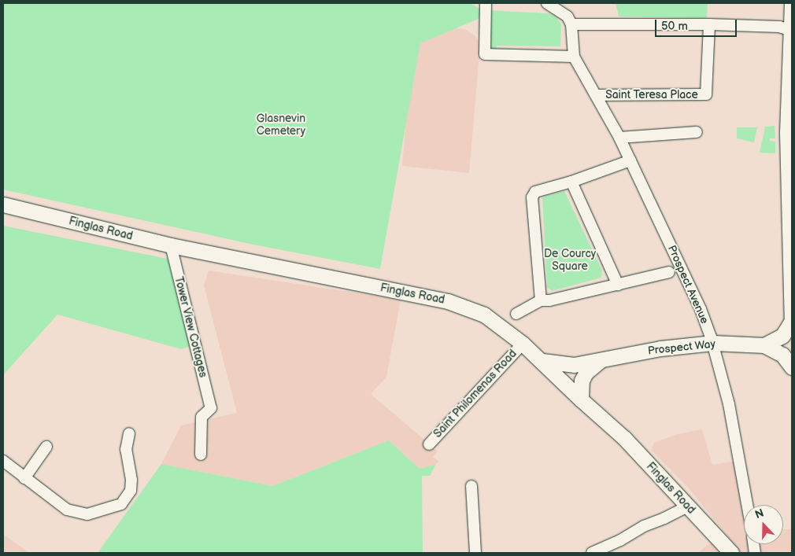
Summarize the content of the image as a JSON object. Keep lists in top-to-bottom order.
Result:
{
  "streets": {
    "main road": ["Finglas Road", "Prospect Way"],
    "street": [
      "Saint Teresa Place",
      "Prospect Avenue",
      "Tower View Cottages",
      "Saint Philomenas Road"
    ]
  },
  "crossings": [
    ["Saint Teresa Place", "Prospect Avenue"],
    ["Finglas Road", "Tower View Cottages"],
    ["Finglas Road", "Prospect Way"],
    ["Finglas Road", "Saint Philomenas Road"],
    ["Prospect Avenue", "Prospect Way"]
  ],
  "parks": ["Glasnevin Cemetery", "De Courcy Square"],
  "scale_bar": "50 m",
  "north": "top"
}
